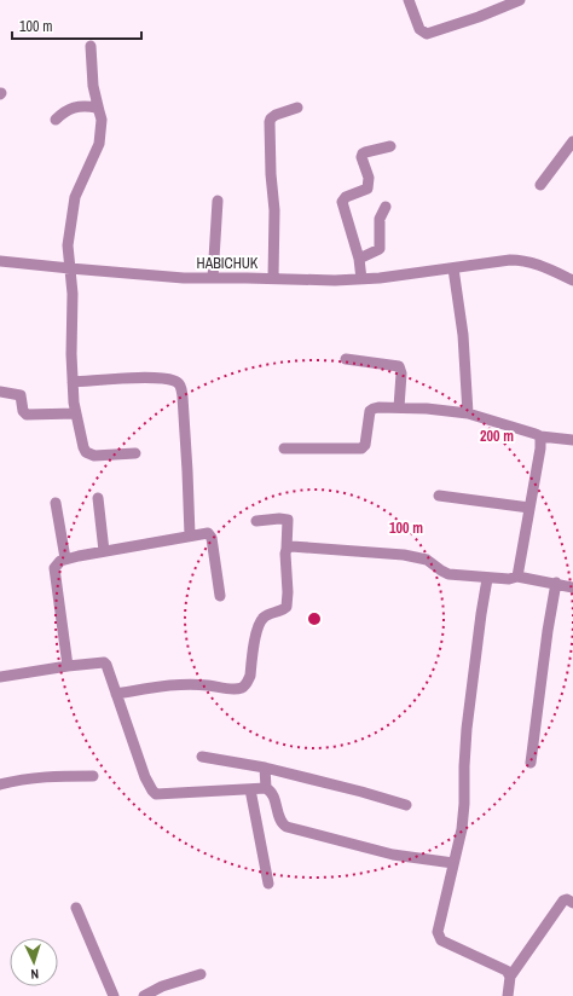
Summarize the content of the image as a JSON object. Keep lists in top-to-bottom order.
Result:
{
  "streets": {
    "street": ["HABICHUK"]
  },
  "scale_bar": "100 m",
  "north": "bottom",
  "rings": ["200 m", "100 m"]
}
